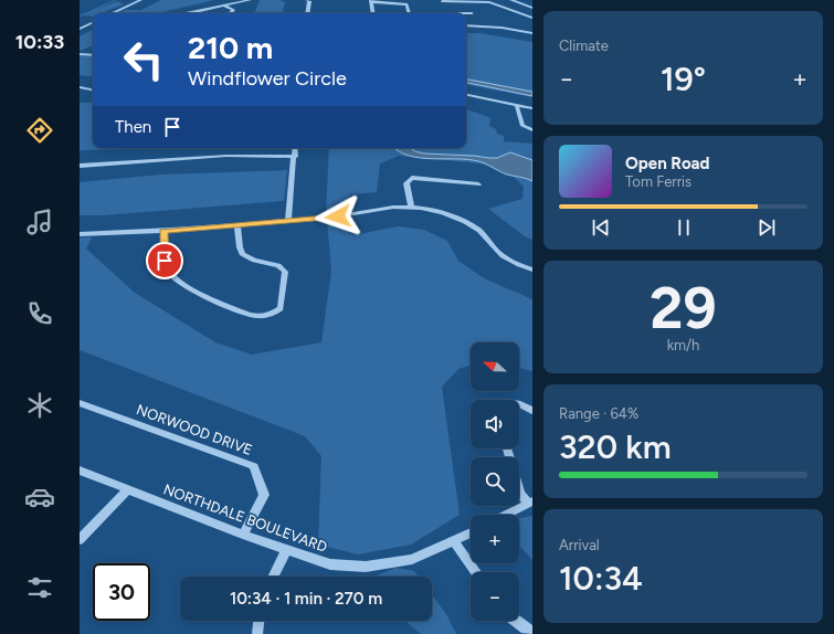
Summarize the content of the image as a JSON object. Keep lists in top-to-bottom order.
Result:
{
  "streets": {
    "street": ["NORWOOD DRIVE", "NORTHDALE BOULEVARD"]
  },
  "crossings": [
    ["NORWOOD DRIVE", "NORTHDALE BOULEVARD"]
  ],
  "north": "left",
  "page": {
    "tabs": "10:33",
    "tile": [
      "Climate",
      ["29", "km/h"],
      ["Range · 64%", "320 km"],
      ["Arrival", "10:34"]
    ],
    "turn": ["210 m", "Windflower Circle"],
    "heat": ["−", "19°", "+"],
    "then": "Then",
    "song": ["Open Road", "Tom Ferris"],
    "map_buttons": ["+", "−"],
    "limit": "30",
    "trip": "10:34 · 1 min · 270 m"
  }
}
